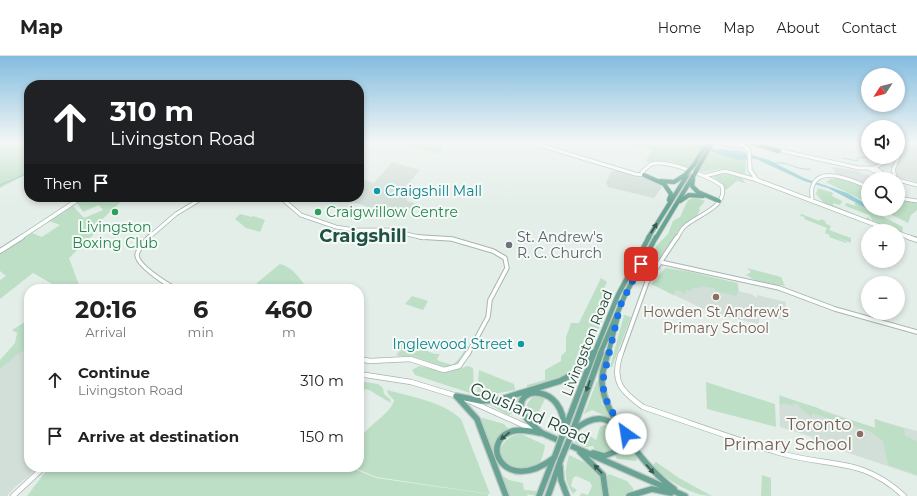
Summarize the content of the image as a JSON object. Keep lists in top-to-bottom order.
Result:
{
  "streets": {
    "main road": ["Livingston Road", "Cousland Road"]
  },
  "districts": ["Craigshill"],
  "places": [
    "Craigshill Mall",
    "Livingston Boxing Club",
    "Craigwillow Centre",
    "St. Andrew's R. C. Church",
    "Howden St Andrew's Primary School",
    "Inglewood Street",
    "Toronto Primary School"
  ],
  "north": "bottom left",
  "page": {
    "header": "Map",
    "nav": [
      "Home",
      "Map",
      "About",
      "Contact"
    ],
    "map_buttons": ["+", "−"],
    "turn": ["310 m", "Livingston Road"],
    "then": "Then",
    "eta": [
      "20:16",
      "Arrival",
      "6",
      "min",
      "460",
      "m"
    ],
    "list": [
      {
        "name": "Continue",
        "note": "Livingston Road",
        "value": "310 m"
      },
      {
        "name": "Arrive at destination",
        "value": "150 m"
      }
    ]
  }
}
